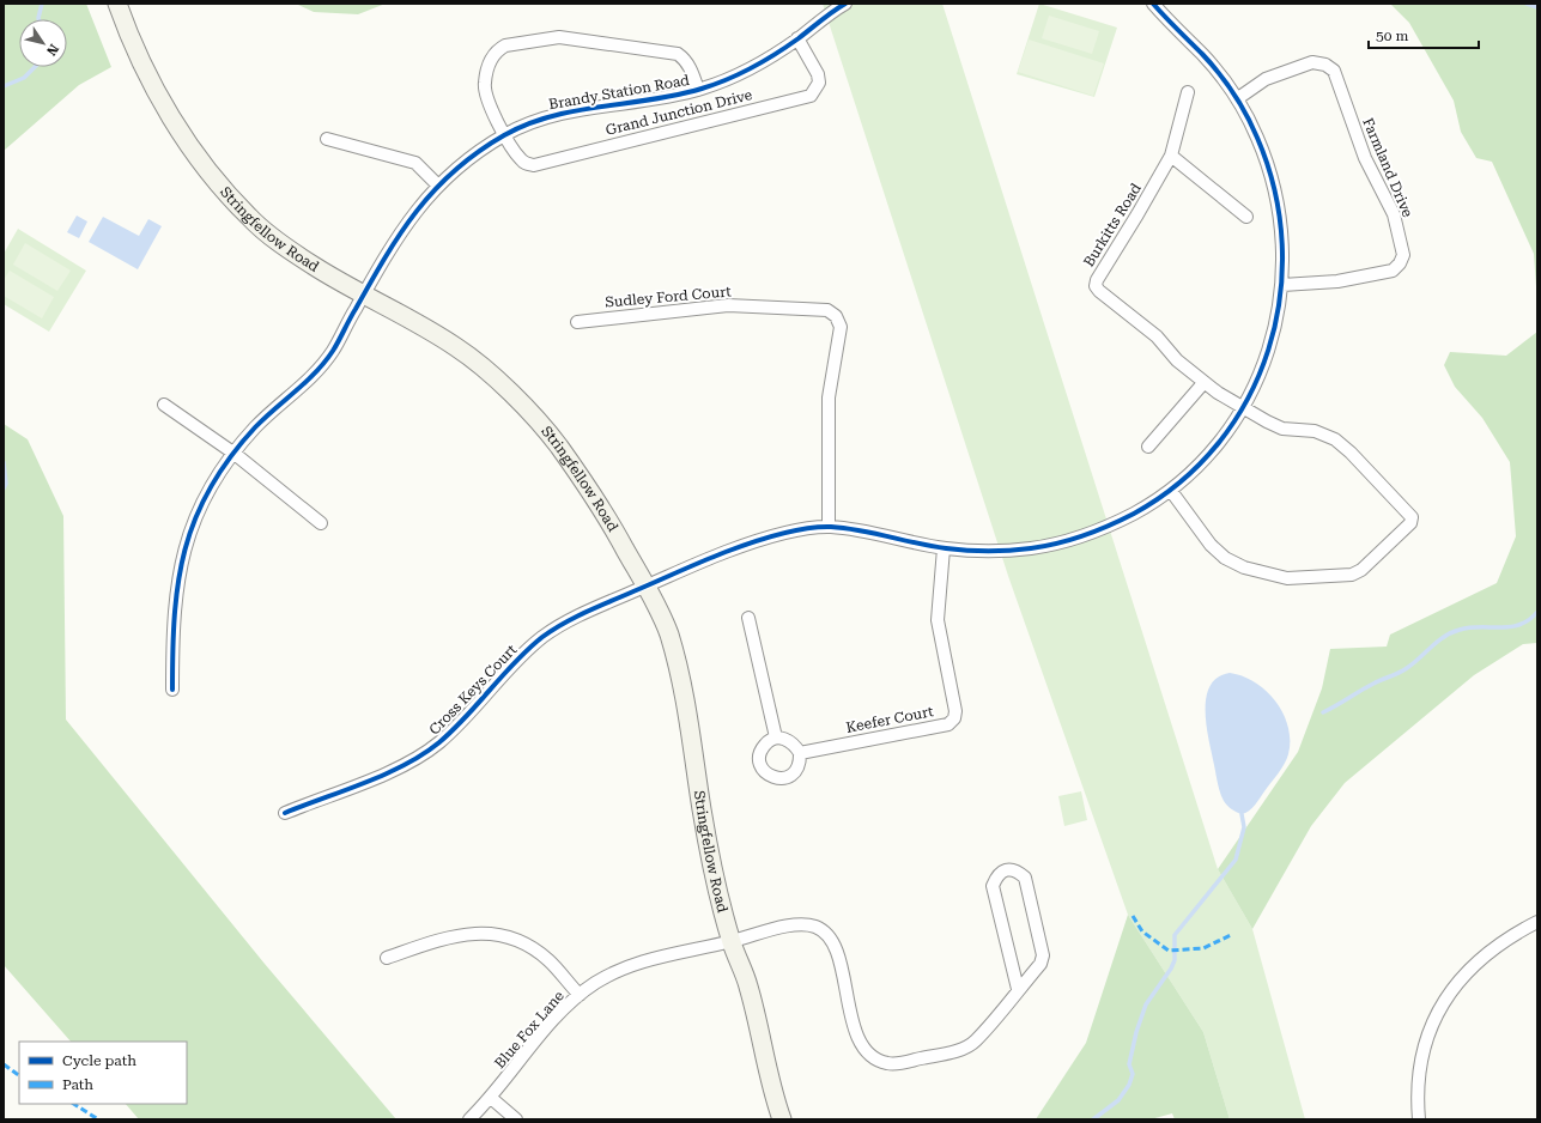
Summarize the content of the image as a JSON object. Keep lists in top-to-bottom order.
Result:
{
  "streets": {
    "main road": ["Stringfellow Road"],
    "street": [
      "Brandy Station Road",
      "Grand Junction Drive",
      "Farmland Drive",
      "Burkitts Road",
      "Sudley Ford Court",
      "Cross Keys Court",
      "Keefer Court",
      "Blue Fox Lane"
    ]
  },
  "crossings": [
    ["Brandy Station Road", "Grand Junction Drive"],
    ["Brandy Station Road", "Stringfellow Road"],
    ["Stringfellow Road", "Cross Keys Court"],
    ["Stringfellow Road", "Blue Fox Lane"]
  ],
  "legend": ["Cycle path", "Path"],
  "scale_bar": "50 m",
  "north": "bottom right"
}
